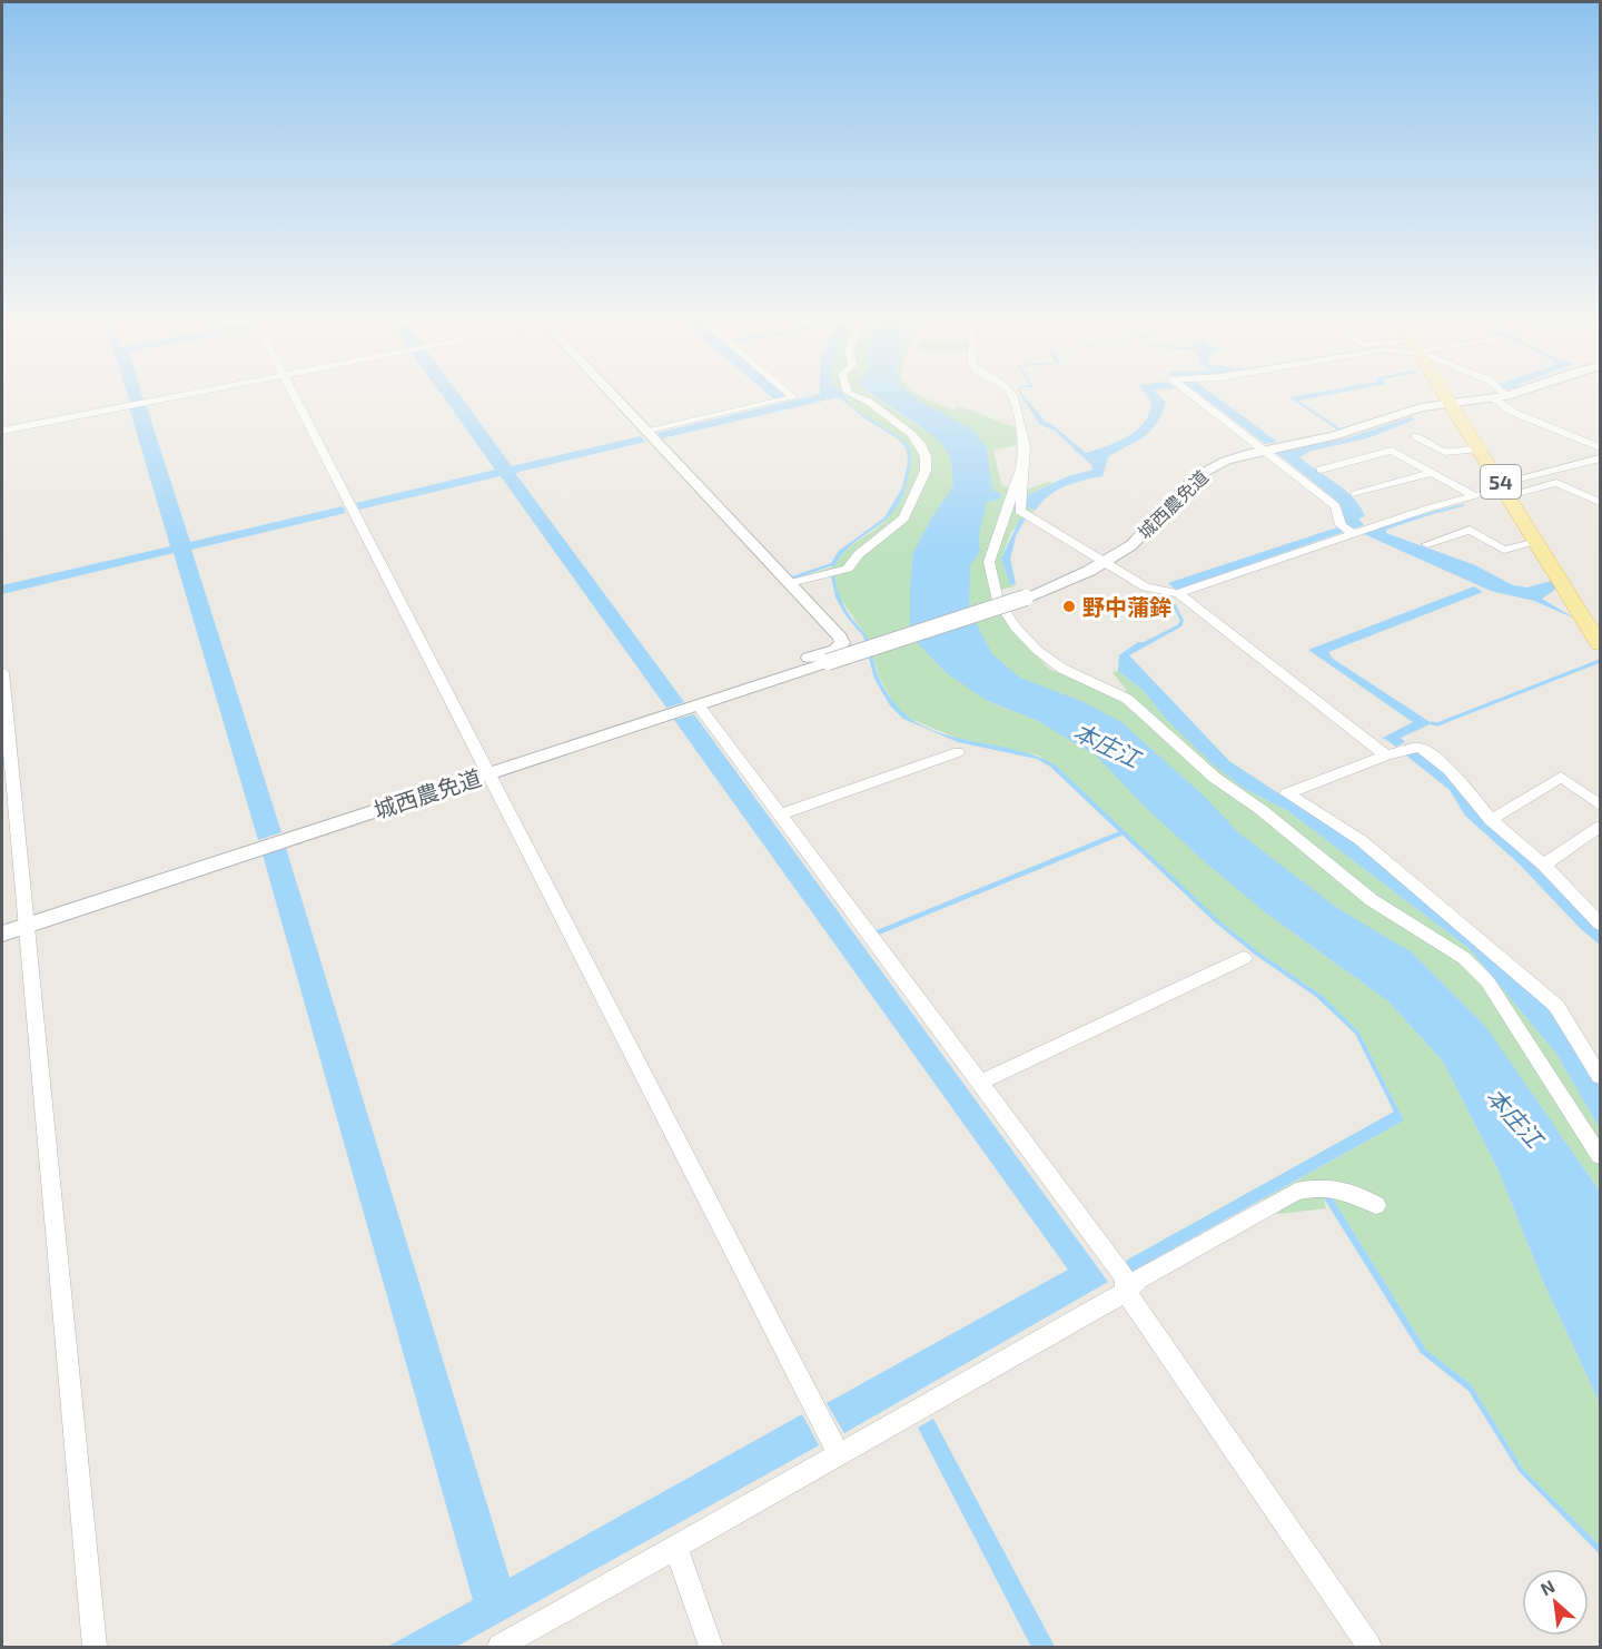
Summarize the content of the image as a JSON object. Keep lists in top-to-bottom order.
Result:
{
  "streets": {
    "main road": ["54"],
    "street": ["城西農免道"]
  },
  "crossings": [
    ["54", "城西農免道"]
  ],
  "water": ["本庄江"],
  "places": ["野中蒲鉾"],
  "north": "top left"
}
